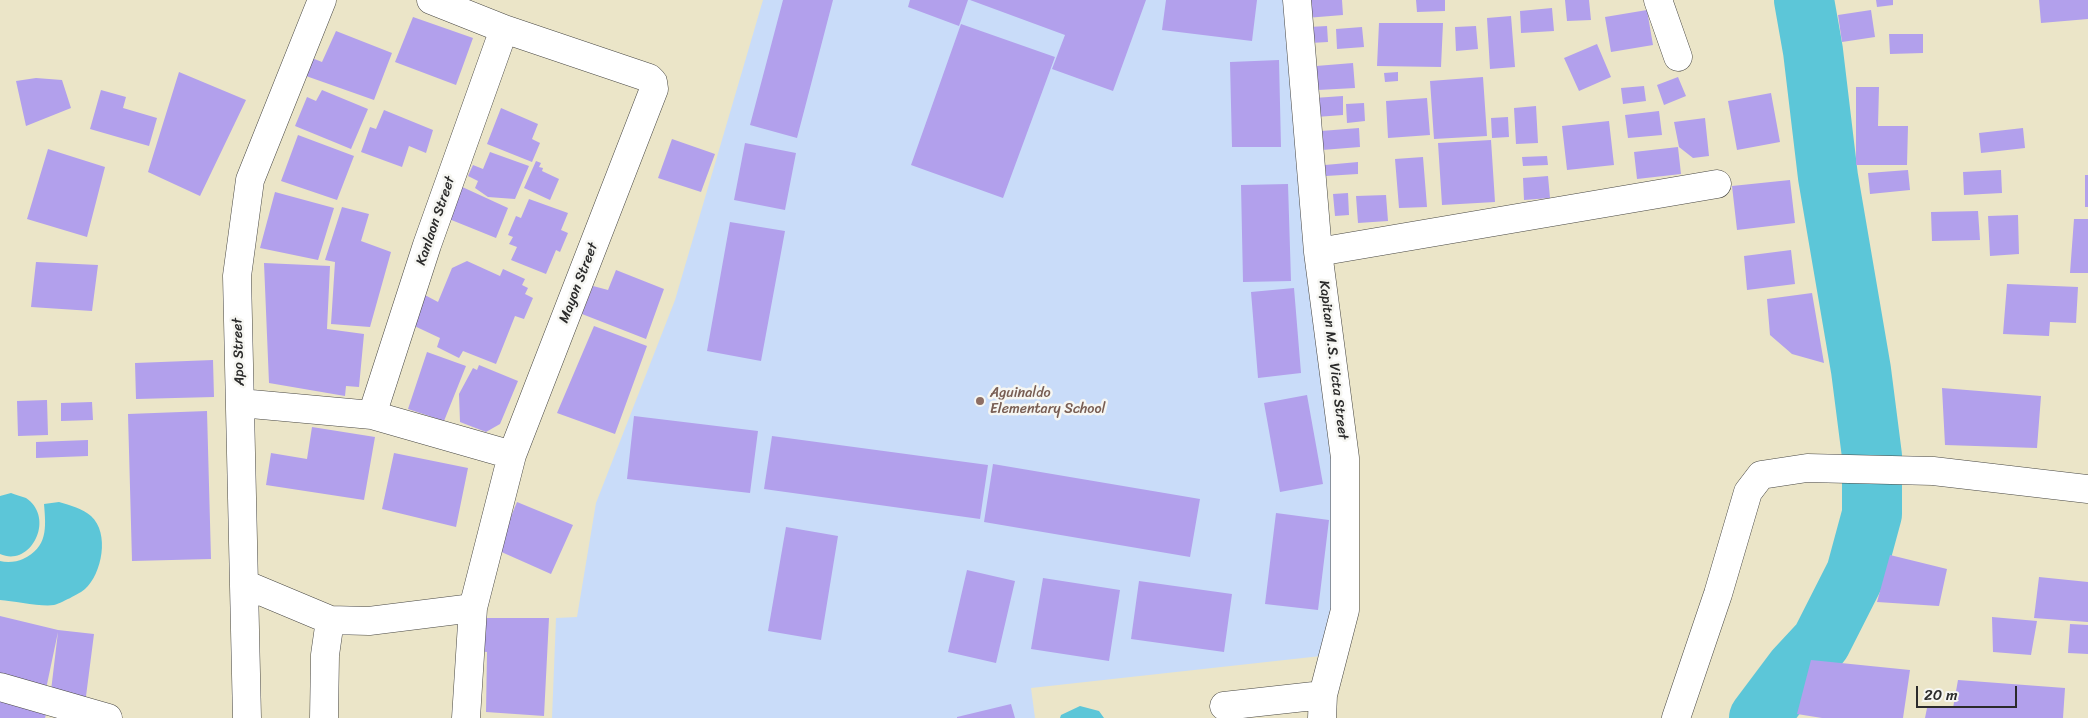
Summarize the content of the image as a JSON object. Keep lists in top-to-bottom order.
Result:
{
  "streets": {
    "street": [
      "Kanlaon Street",
      "Mayon Street",
      "Apo Street",
      "Kapitan M.S. Victa Street"
    ]
  },
  "crossings": [
    ["Kanlaon Street", "Mayon Street"]
  ],
  "places": ["Aguinaldo Elementary School"],
  "scale_bar": "20 m"
}
